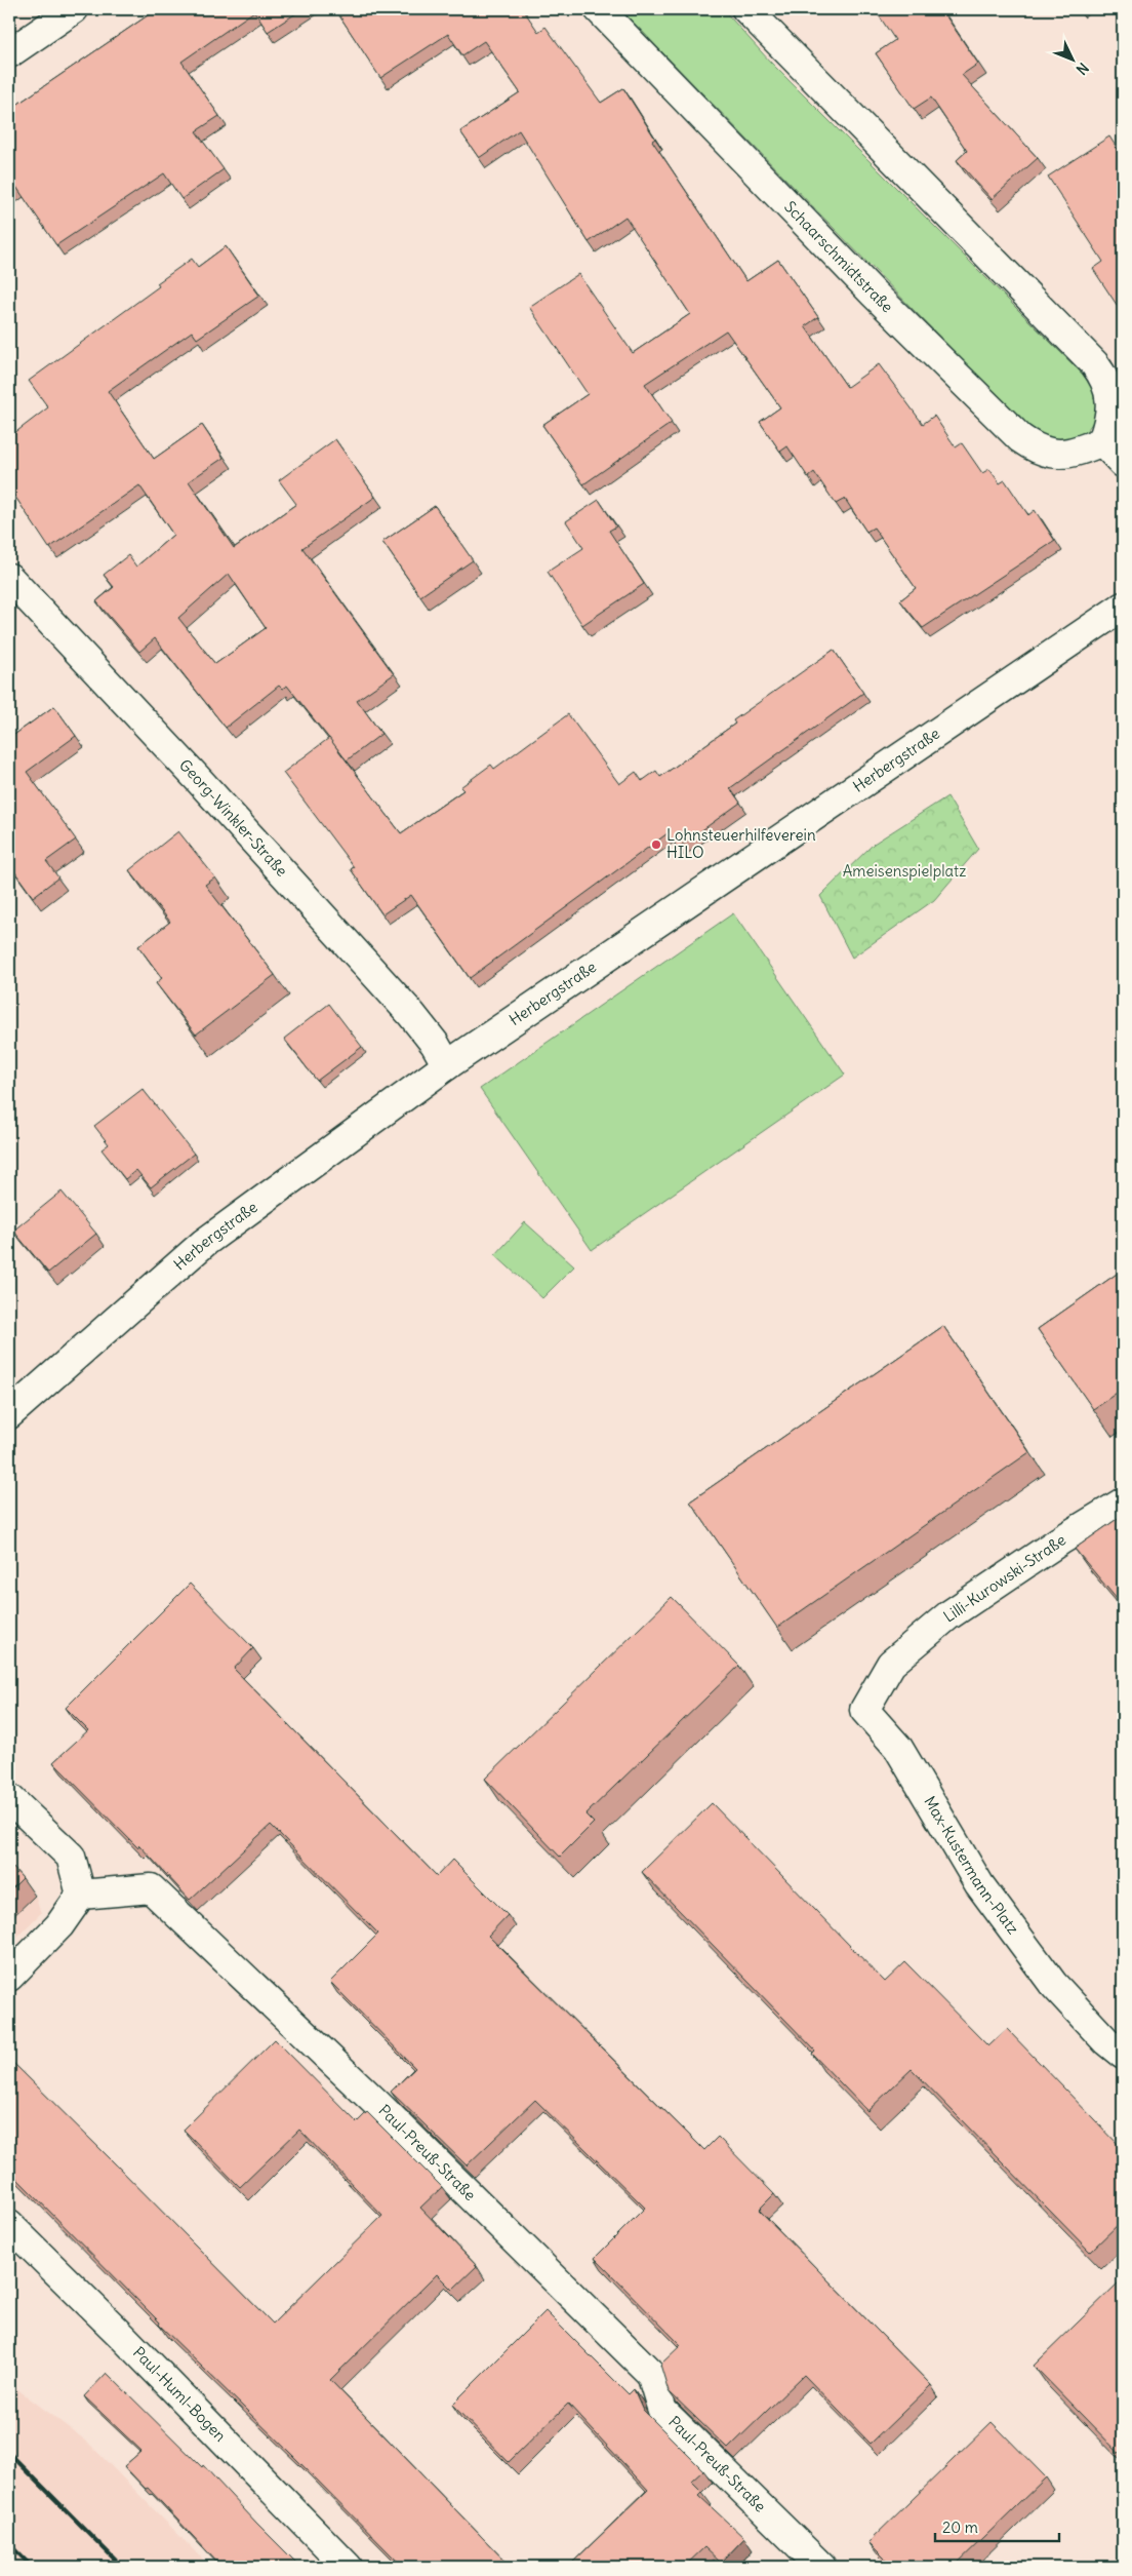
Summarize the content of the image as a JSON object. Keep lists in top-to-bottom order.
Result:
{
  "streets": {
    "street": [
      "Schaarschmidtstraße",
      "Herbergstraße",
      "Georg-Winkler-Straße",
      "Lilli-Kurowski-Straße",
      "Max-Kustermann-Platz",
      "Paul-Preuß-Straße",
      "Paul-Huml-Bogen"
    ]
  },
  "crossings": [
    ["Herbergstraße", "Georg-Winkler-Straße"],
    ["Lilli-Kurowski-Straße", "Max-Kustermann-Platz"]
  ],
  "parks": ["Ameisenspielplatz"],
  "places": ["Lohnsteuerhilfeverein HILO"],
  "scale_bar": "20 m",
  "north": "bottom right"
}
